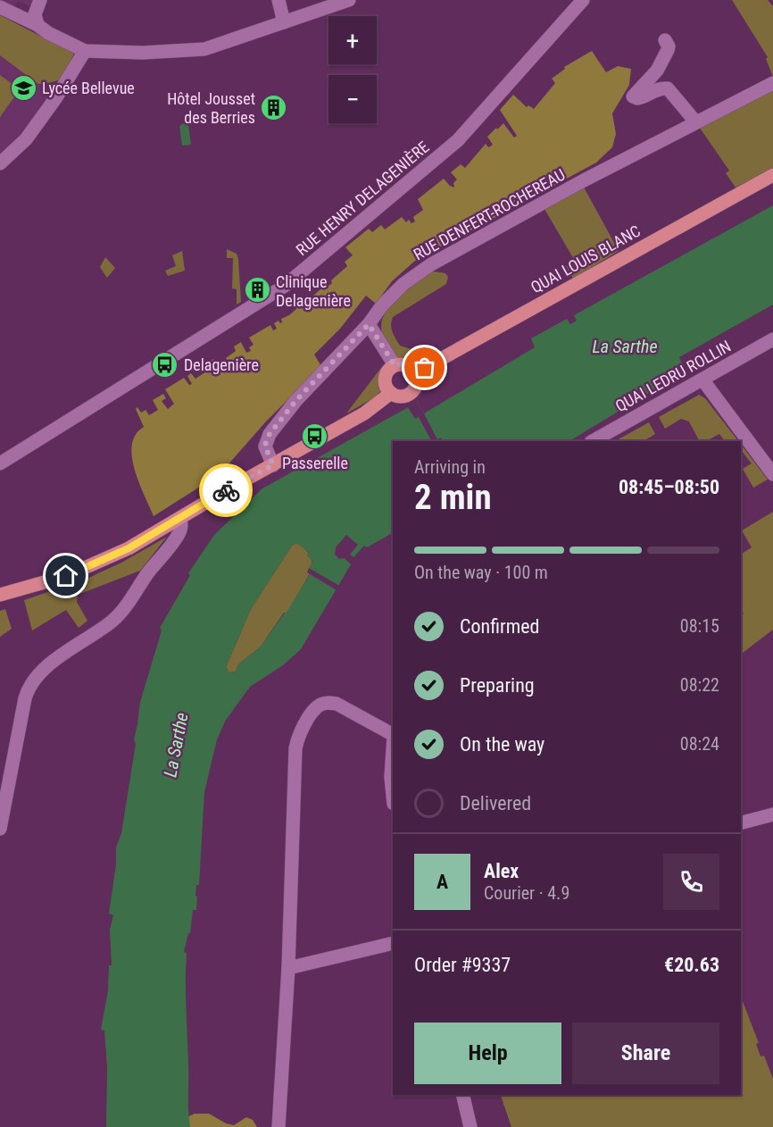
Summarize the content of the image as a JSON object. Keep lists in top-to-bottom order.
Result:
{
  "streets": {
    "main road": ["QUAI LOUIS BLANC"],
    "street": ["RUE HENRY DELAGENIÈRE", "RUE DENFERT-ROCHEREAU", "QUAI LEDRU ROLLIN"]
  },
  "water": ["La Sarthe"],
  "places": {
    "school or university": ["Lycée Bellevue"],
    "building": ["Hôtel Jousset des Berries", "Clinique Delagenière"],
    "bus stop": ["Delagenière", "Passerelle"]
  },
  "page": {
    "map_buttons": ["+", "−"],
    "heading": ["2 min", "Arriving in", "08:45–08:50"],
    "panel": [
      "Alex",
      "Courier · 4.9",
      "Order #9337",
      "€20.63"
    ],
    "bar": "On the way · 100 m",
    "list": [
      ["Confirmed", "08:15"],
      ["Preparing", "08:22"],
      ["On the way", "08:24"],
      "Delivered"
    ],
    "round": "A",
    "buttons": ["Help", "Share"]
  }
}
